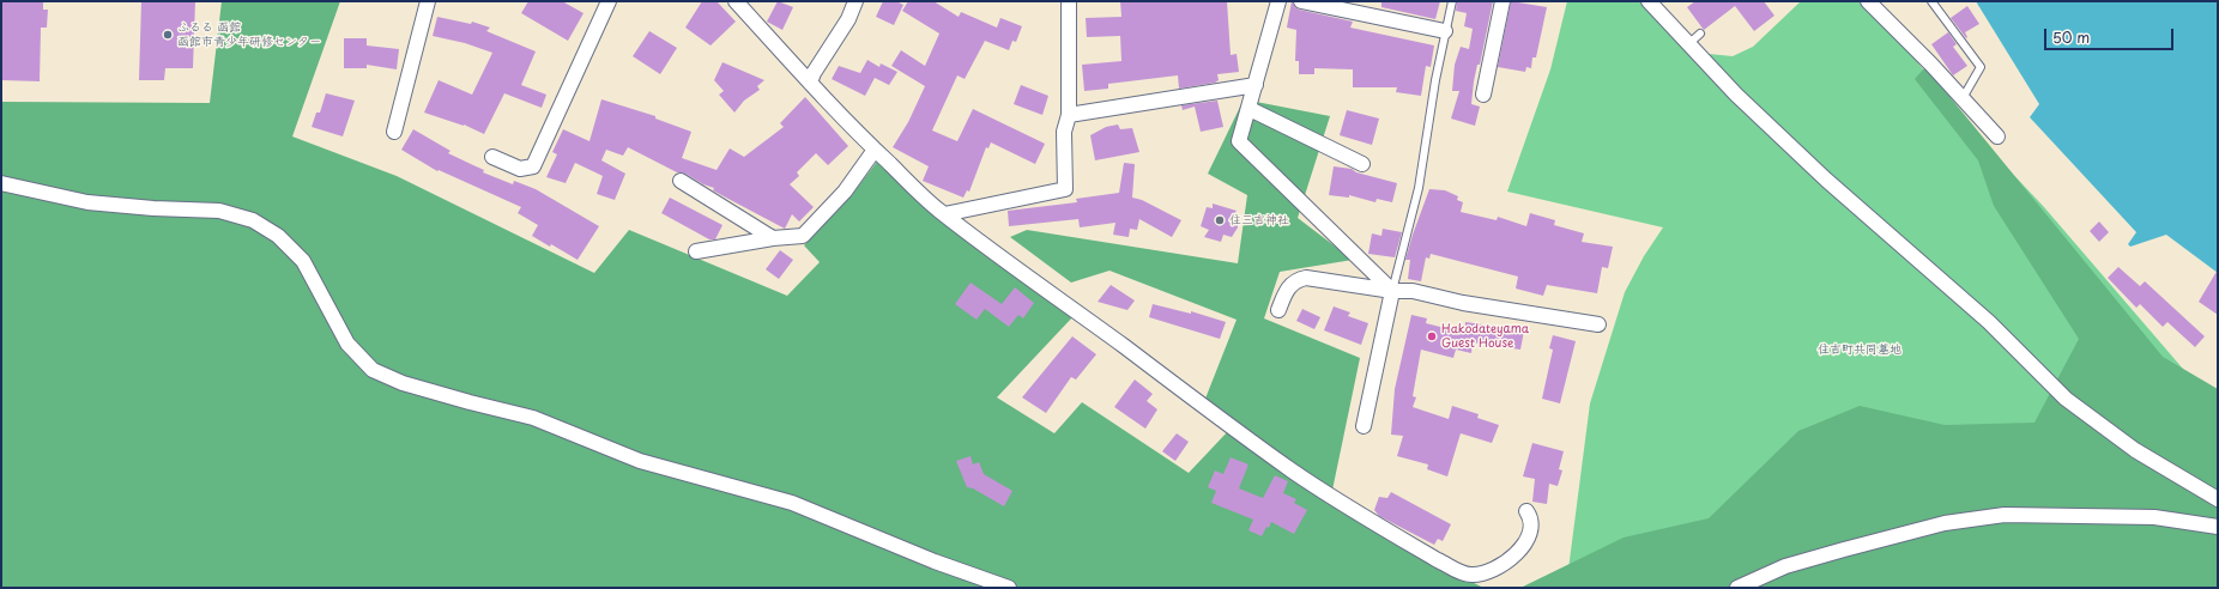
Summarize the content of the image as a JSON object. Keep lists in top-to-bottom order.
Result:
{
  "parks": ["住吉町共同墓地"],
  "places": ["ふるる 函館 函館市青少年研修センター", "住三吉神社", "Hakodateyama Guest House"],
  "scale_bar": "50 m"
}
